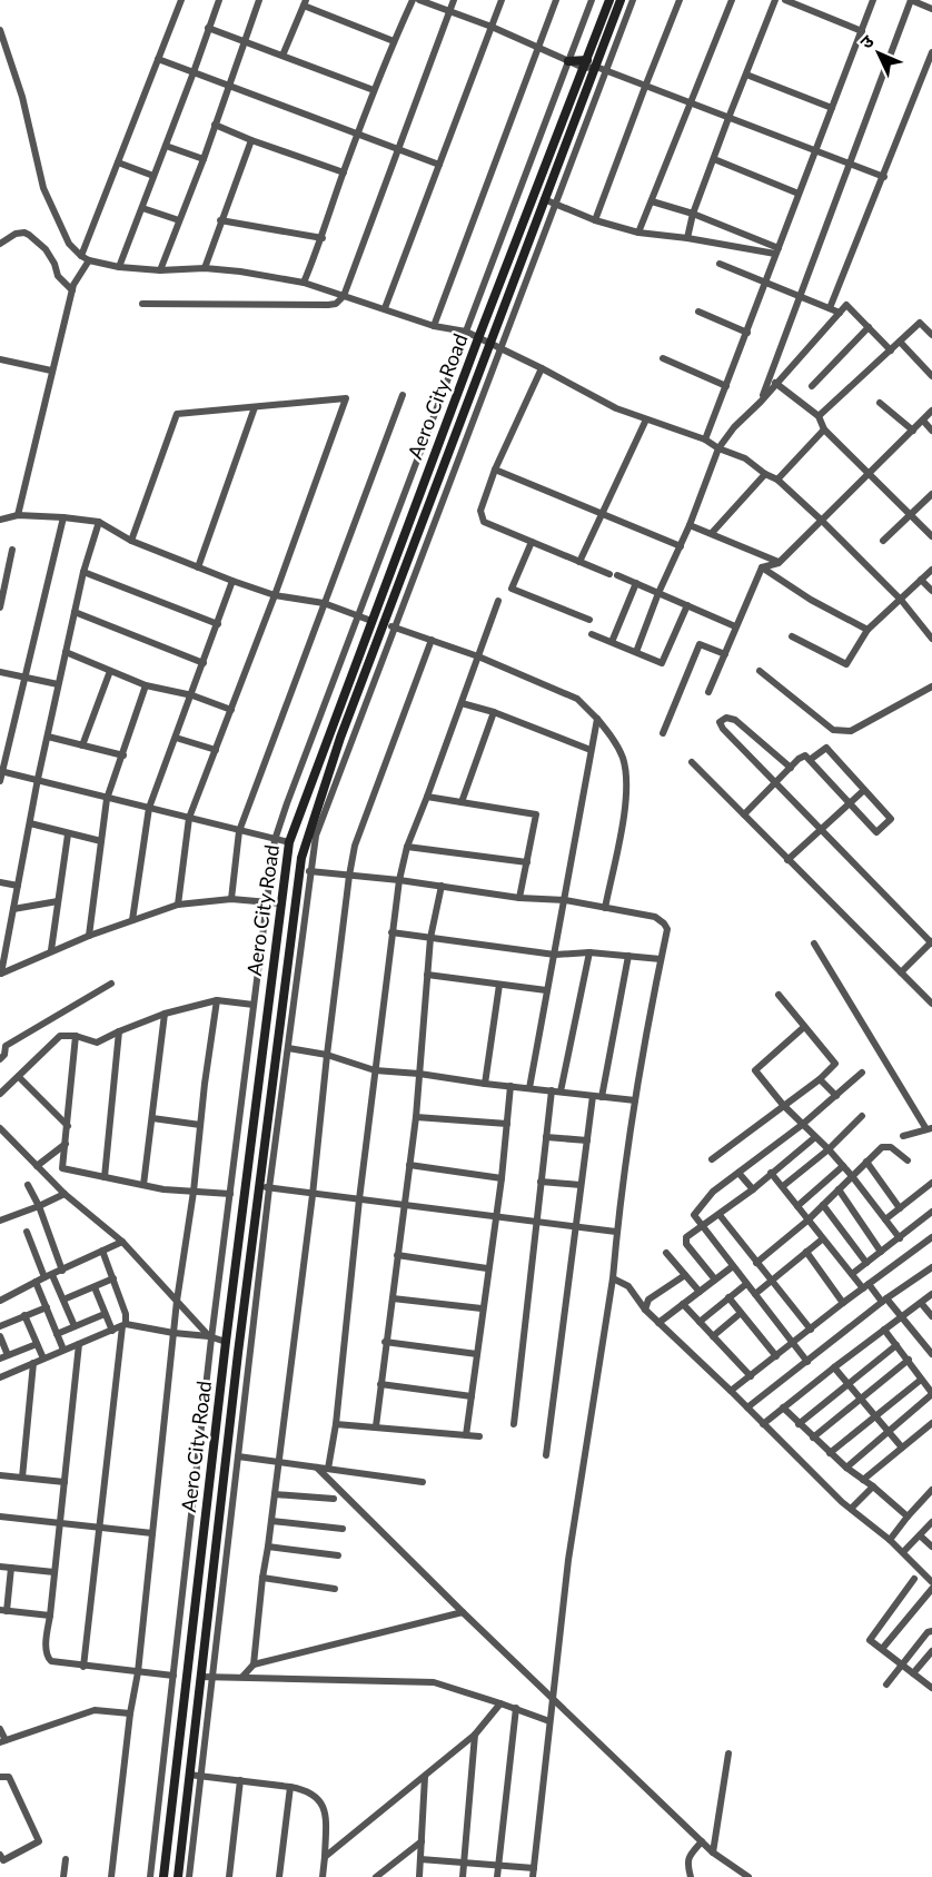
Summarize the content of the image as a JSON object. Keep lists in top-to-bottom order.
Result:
{
  "streets": {
    "street": ["Aero City Road"]
  },
  "north": "top left"
}
